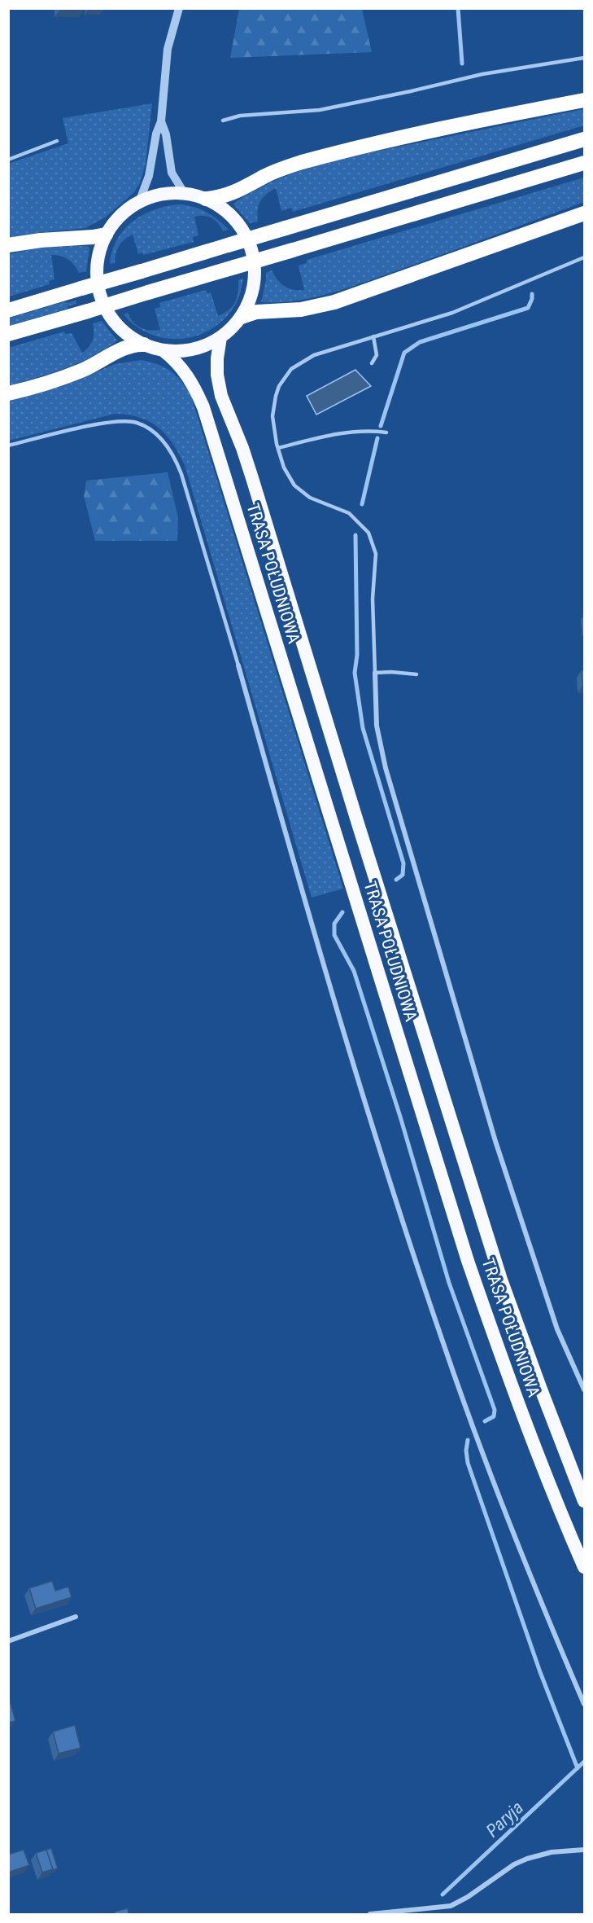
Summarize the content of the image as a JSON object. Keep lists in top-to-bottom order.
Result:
{
  "streets": {
    "highway": ["TRASA POŁUDNIOWA"]
  },
  "water": ["Paryja"]
}
